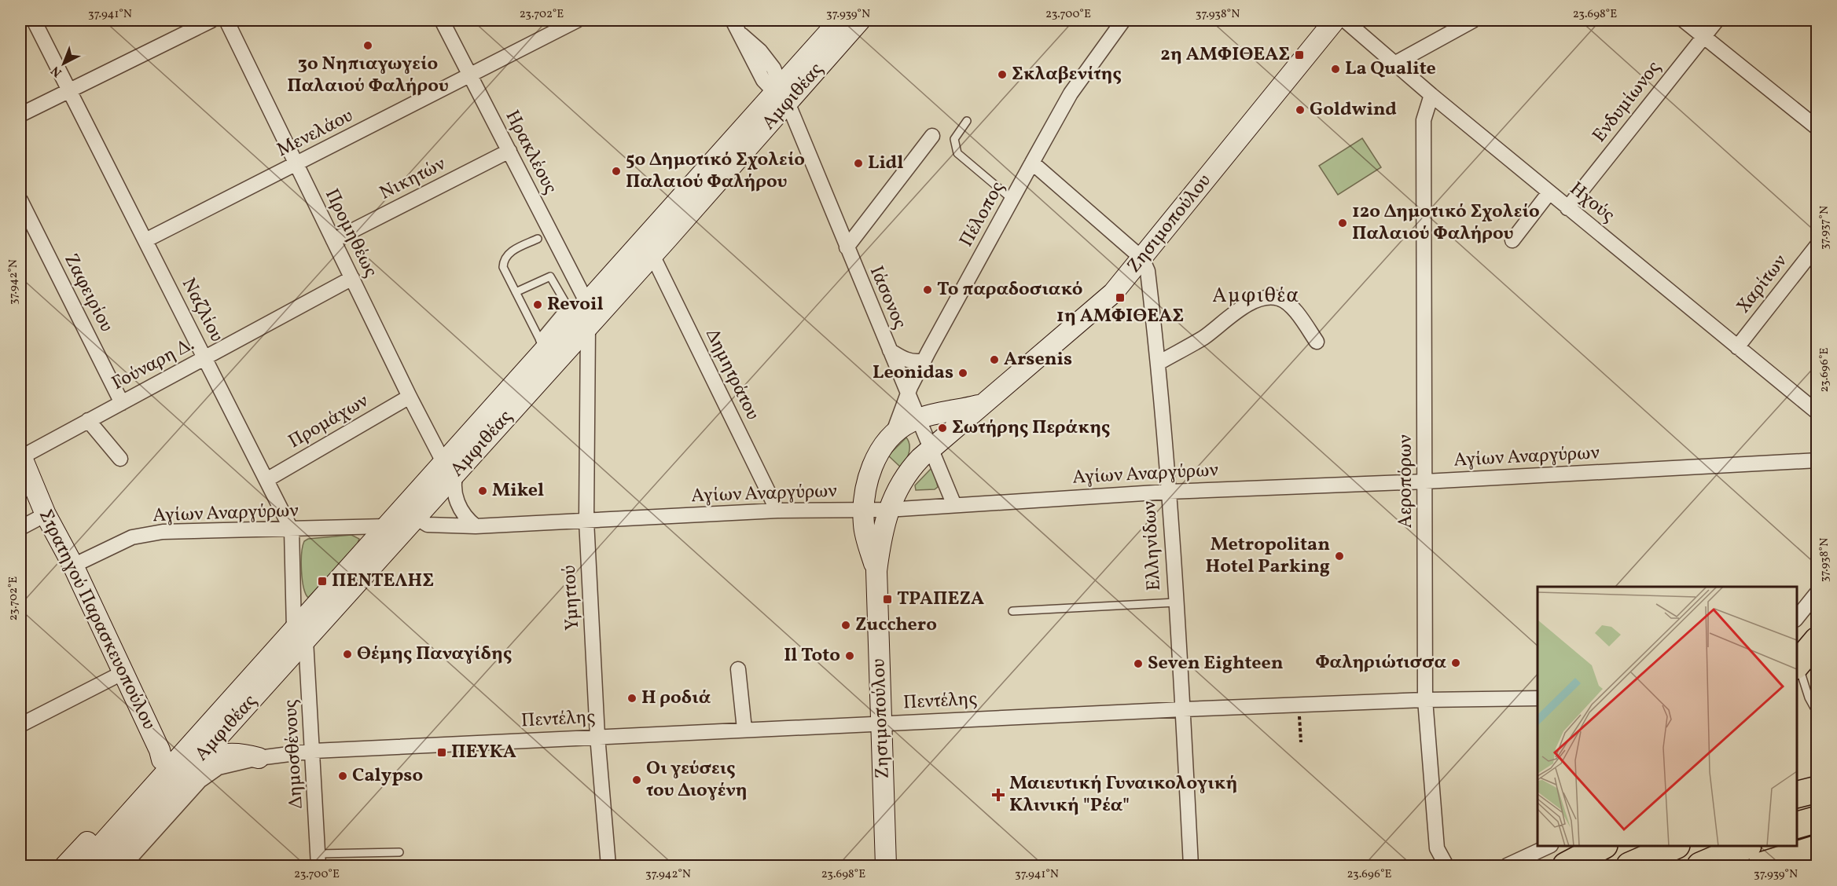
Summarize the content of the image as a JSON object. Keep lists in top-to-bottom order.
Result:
{
  "streets": {
    "main road": ["Αμφιθέας", "Ζησιμοπούλου", "Στρατηγού Παρασκευοπούλου"],
    "street": [
      "Ενδυμίωνος",
      "Μενελάου",
      "Ηρακλέους",
      "Νικητών",
      "Ηχούς",
      "Πέλοπος",
      "Προμηθέως",
      "Χαρίτων",
      "Ζαφειρίου",
      "Ιάσονος",
      "Ναζλίου",
      "Γούναρη Δ.",
      "Δημητράτου",
      "Προμάχων",
      "Αγίων Αναργύρων",
      "Αεροπόρων",
      "Ελληνίδων",
      "Υμηττού",
      "Πεντέλης",
      "Δημοσθένους"
    ]
  },
  "crossings": [
    ["Αμφιθέας", "Ηρακλέους"],
    ["Αμφιθέας", "Προμηθέως"],
    ["Αμφιθέας", "Ιάσονος"],
    ["Αμφιθέας", "Ναζλίου"],
    ["Αμφιθέας", "Δημητράτου"],
    ["Αμφιθέας", "Αγίων Αναργύρων"],
    ["Αμφιθέας", "Υμηττού"],
    ["Αμφιθέας", "Στρατηγού Παρασκευοπούλου"],
    ["Αμφιθέας", "Πεντέλης"],
    ["Αμφιθέας", "Δημοσθένους"],
    ["Ενδυμίωνος", "Ηχούς"],
    ["Μενελάου", "Ηρακλέους"],
    ["Μενελάου", "Προμηθέως"],
    ["Μενελάου", "Ναζλίου"],
    ["Ηρακλέους", "Νικητών"],
    ["Ηρακλέους", "Υμηττού"],
    ["Νικητών", "Προμηθέως"],
    ["Ηχούς", "Χαρίτων"],
    ["Ηχούς", "Αεροπόρων"],
    ["Πέλοπος", "Ζησιμοπούλου"],
    ["Πέλοπος", "Ιάσονος"],
    ["Ζησιμοπούλου", "Ιάσονος"],
    ["Ζησιμοπούλου", "Αγίων Αναργύρων"],
    ["Ζησιμοπούλου", "Ελληνίδων"],
    ["Ζησιμοπούλου", "Πεντέλης"],
    ["Προμηθέως", "Γούναρη Δ."],
    ["Προμηθέως", "Προμάχων"],
    ["Ζαφειρίου", "Γούναρη Δ."],
    ["Ιάσονος", "Αγίων Αναργύρων"],
    ["Ναζλίου", "Γούναρη Δ."],
    ["Ναζλίου", "Προμάχων"],
    ["Ναζλίου", "Αγίων Αναργύρων"],
    ["Ναζλίου", "Δημοσθένους"],
    ["Γούναρη Δ.", "Στρατηγού Παρασκευοπούλου"],
    ["Δημητράτου", "Αγίων Αναργύρων"],
    ["Αγίων Αναργύρων", "Αεροπόρων"],
    ["Αγίων Αναργύρων", "Ελληνίδων"],
    ["Αγίων Αναργύρων", "Υμηττού"],
    ["Αγίων Αναργύρων", "Στρατηγού Παρασκευοπούλου"],
    ["Αεροπόρων", "Πεντέλης"],
    ["Ελληνίδων", "Πεντέλης"],
    ["Υμηττού", "Πεντέλης"],
    ["Πεντέλης", "Δημοσθένους"]
  ],
  "districts": ["Αμφιθέα"],
  "places": {
    "other": [
      "3ο Νηπιαγωγείο Παλαιού Φαλήρου",
      "La Qualite",
      "Σκλαβενίτης",
      "Goldwind",
      "Lidl",
      "5ο Δημοτικό Σχολείο Παλαιού Φαλήρου",
      "12ο Δημοτικό Σχολείο Παλαιού Φαλήρου",
      "Το παραδοσιακό",
      "Revoil",
      "Arsenis",
      "Leonidas",
      "Σωτήρης Περάκης",
      "Mikel",
      "Metropolitan Hotel Parking",
      "Zucchero",
      "Θέμης Παναγίδης",
      "Il Toto",
      "Φαληριώτισσα",
      "Seven Eighteen",
      "Η ροδιά",
      "Calypso",
      "Οι γεύσεις του Διογένη"
    ],
    "transit": [
      "2η ΑΜΦΙΘΕΑΣ",
      "1η ΑΜΦΙΘΕΑΣ",
      "ΠΕΝΤΕΛΗΣ",
      "ΤΡΑΠΕΖΑ",
      "ΠΕΥΚΑ"
    ],
    "health": ["Μαιευτική Γυναικολογική Κλινική \"Ρέα\""]
  },
  "north": "bottom left",
  "coordinates": [
    "37.941°N",
    "23.702°E",
    "37.939°N",
    "23.700°E",
    "37.938°N",
    "23.698°E",
    "37.937°N",
    "37.942°N",
    "23.696°E"
  ]
}
